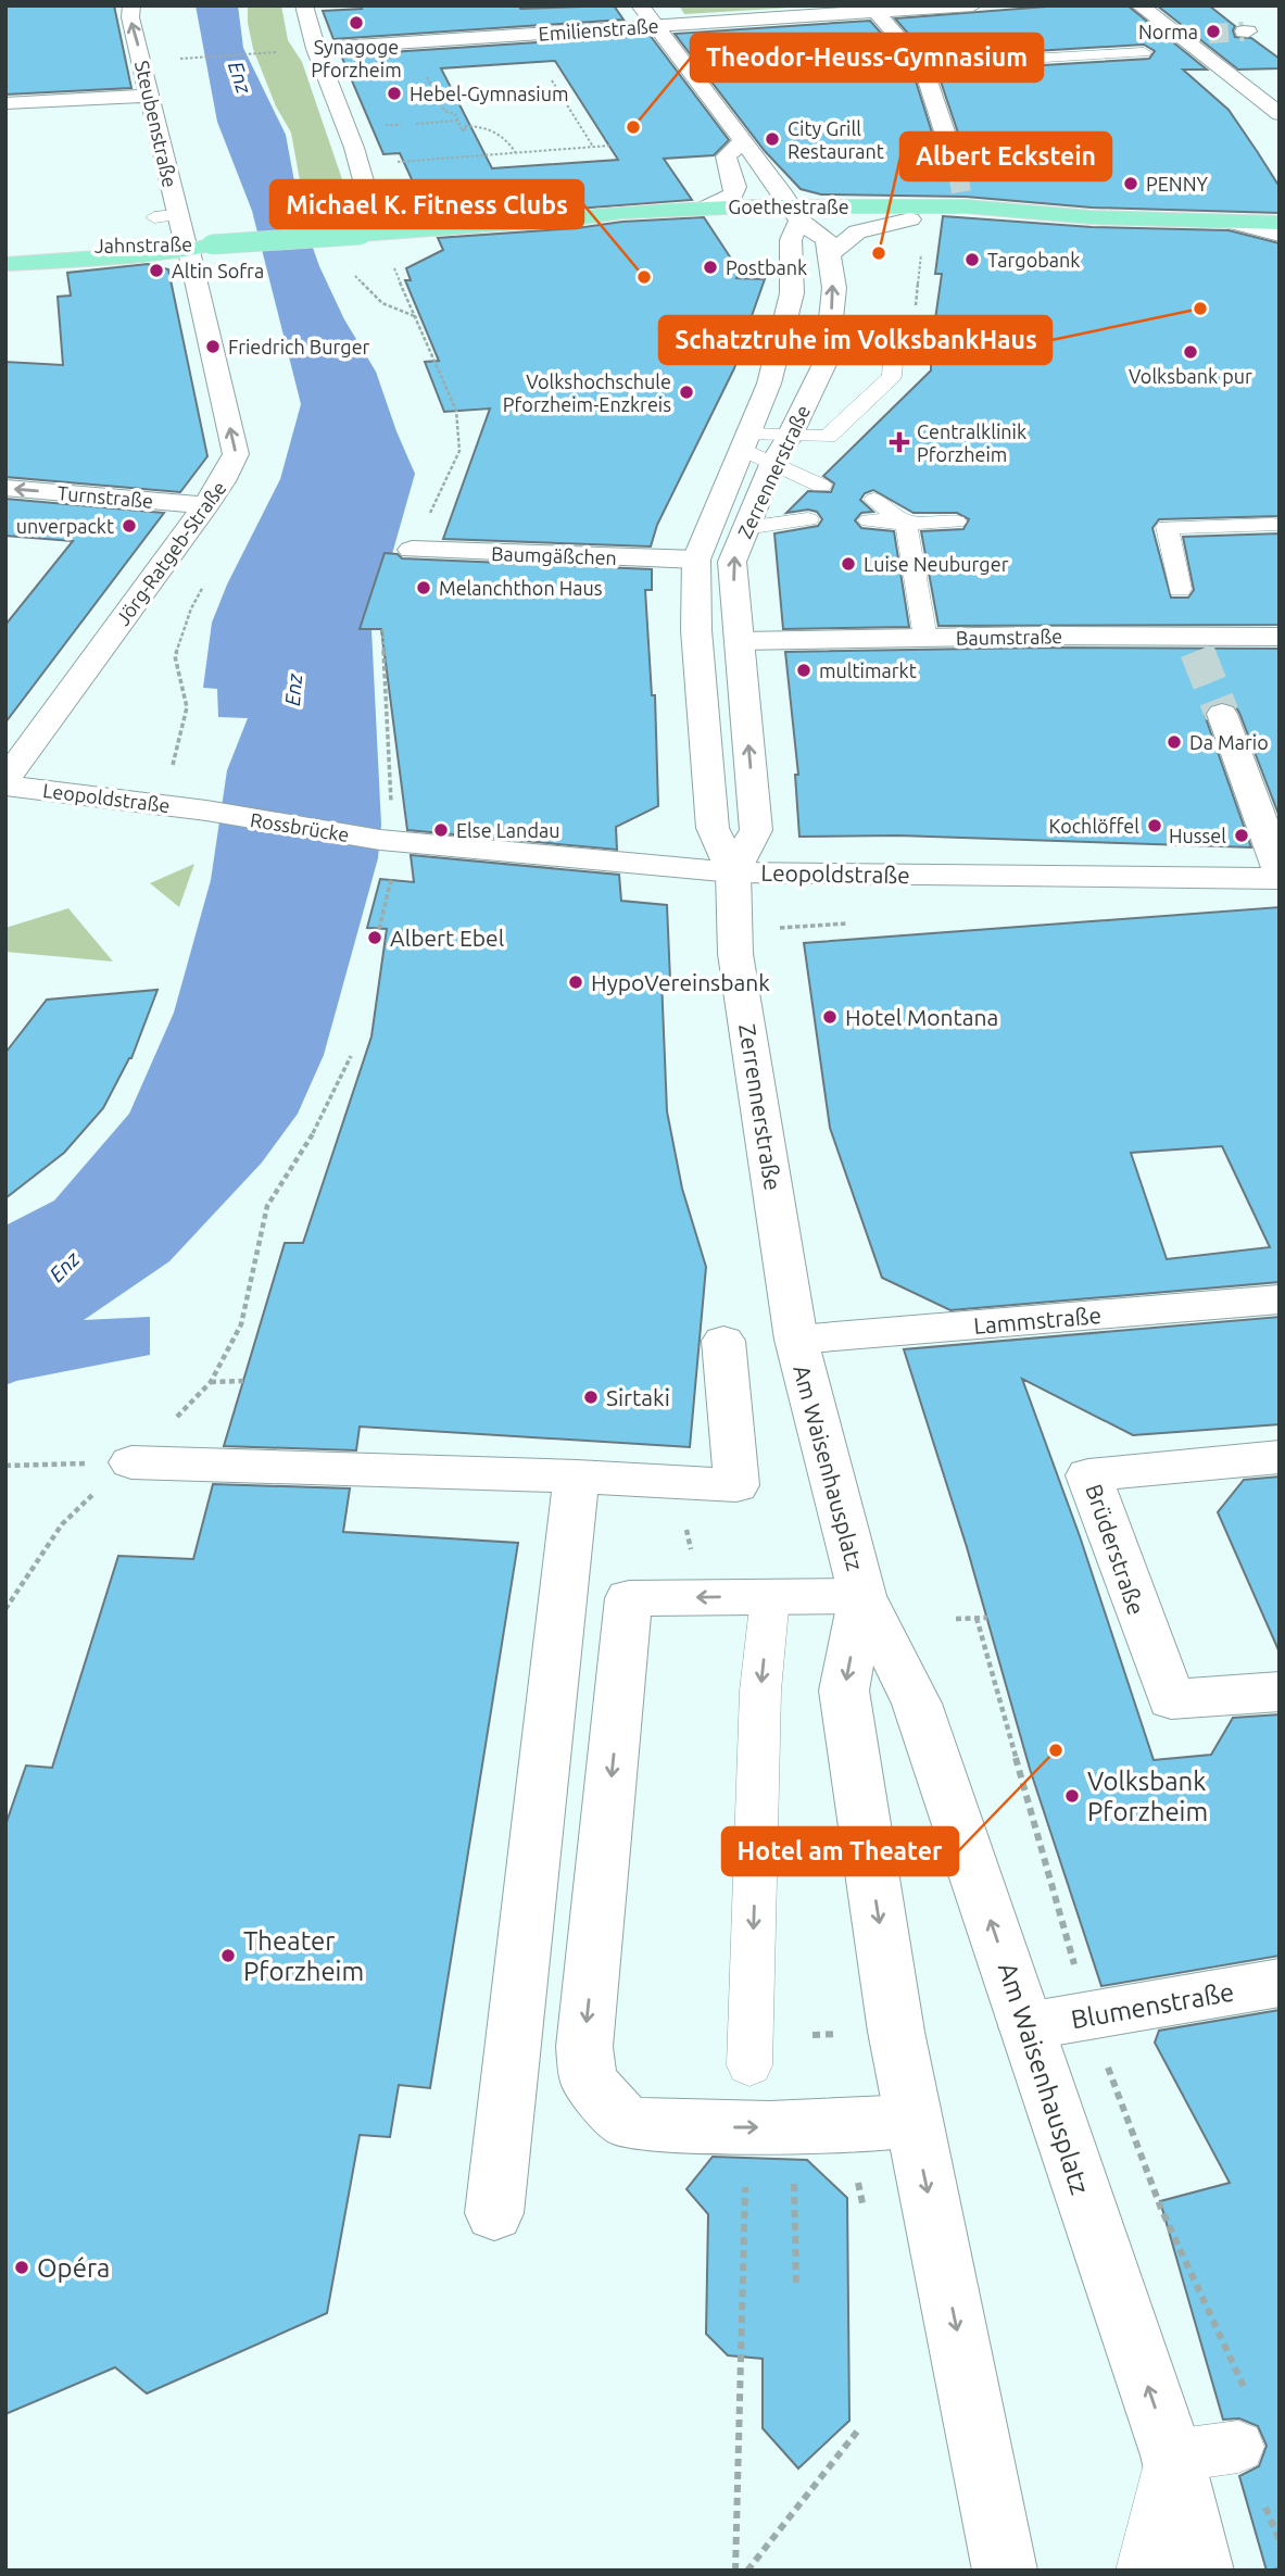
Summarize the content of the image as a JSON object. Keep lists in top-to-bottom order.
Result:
{
  "streets": {
    "main road": ["Goethestraße", "Jahnstraße"],
    "street": [
      "Emilienstraße",
      "Steubenstraße",
      "Zerrennerstraße",
      "Turnstraße",
      "Jörg-Ratgeb-Straße",
      "Baumgäßchen",
      "Baumstraße",
      "Leopoldstraße",
      "Rossbrücke",
      "Lammstraße",
      "Am Waisenhausplatz",
      "Brüderstraße",
      "Blumenstraße"
    ]
  },
  "crossings": [
    ["Emilienstraße", "Zerrennerstraße"],
    ["Steubenstraße", "Goethestraße"],
    ["Steubenstraße", "Jahnstraße"],
    ["Steubenstraße", "Jörg-Ratgeb-Straße"],
    ["Goethestraße", "Jahnstraße"],
    ["Goethestraße", "Zerrennerstraße"],
    ["Goethestraße", "Jörg-Ratgeb-Straße"],
    ["Jahnstraße", "Jörg-Ratgeb-Straße"],
    ["Zerrennerstraße", "Baumgäßchen"],
    ["Zerrennerstraße", "Baumstraße"],
    ["Zerrennerstraße", "Leopoldstraße"],
    ["Zerrennerstraße", "Lammstraße"],
    ["Zerrennerstraße", "Am Waisenhausplatz"],
    ["Turnstraße", "Jörg-Ratgeb-Straße"],
    ["Jörg-Ratgeb-Straße", "Leopoldstraße"],
    ["Leopoldstraße", "Rossbrücke"],
    ["Lammstraße", "Am Waisenhausplatz"],
    ["Am Waisenhausplatz", "Blumenstraße"]
  ],
  "one_way": ["Turnstraße", "Jörg-Ratgeb-Straße"],
  "water": ["Enz"],
  "places": {
    "other": [
      "Synagoge Pforzheim",
      "Norma",
      "Hebel-Gymnasium",
      "Theodor-Heuss-Gymnasium",
      "City Grill Restaurant",
      "PENNY",
      "Albert Eckstein",
      "Targobank",
      "Postbank",
      "Altin Sofra",
      "Michael K. Fitness Clubs",
      "Schatztruhe im VolksbankHaus",
      "Friedrich Burger",
      "Volksbank pur",
      "Volkshochschule Pforzheim-Enzkreis",
      "unverpackt",
      "Luise Neuburger",
      "Melanchthon Haus",
      "multimarkt",
      "Da Mario",
      "Kochlöffel",
      "Else Landau",
      "Hussel",
      "Albert Ebel",
      "HypoVereinsbank",
      "Hotel Montana",
      "Sirtaki",
      "Hotel am Theater",
      "Volksbank Pforzheim",
      "Theater Pforzheim",
      "Opéra"
    ],
    "health": ["Centralklinik Pforzheim"]
  }
}
